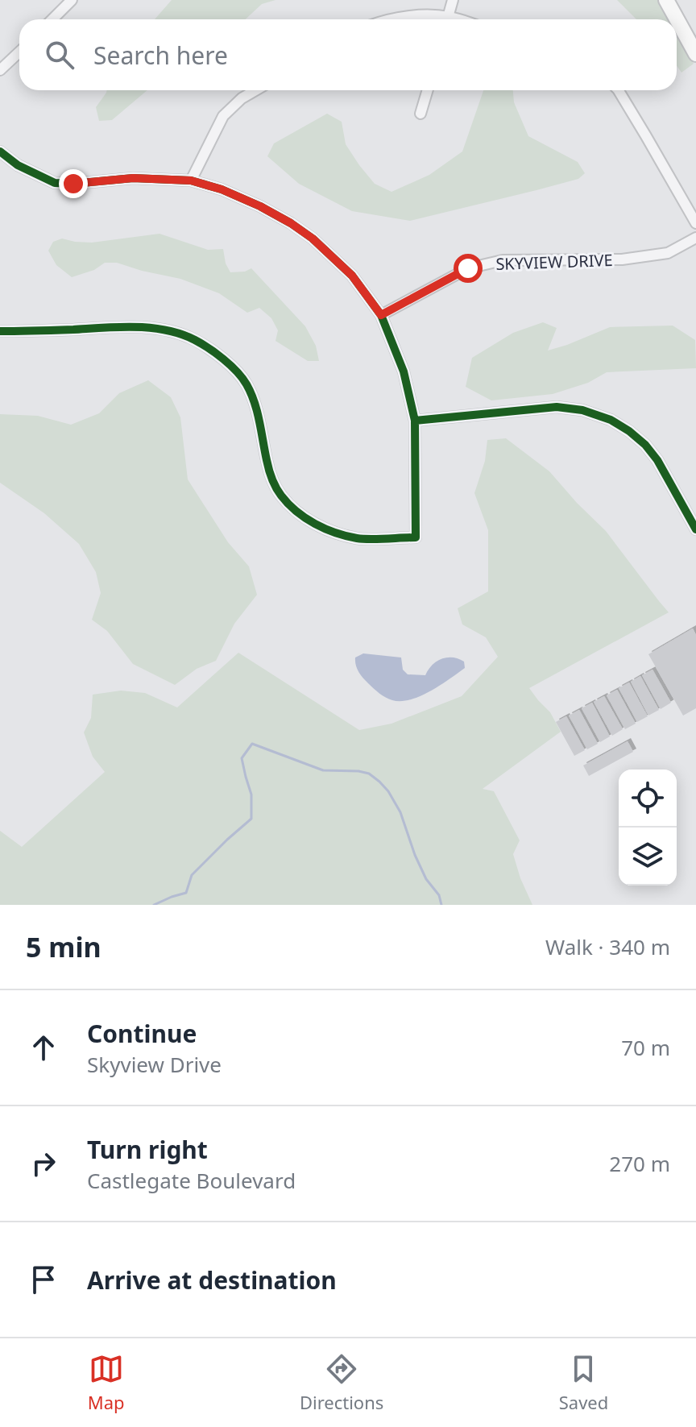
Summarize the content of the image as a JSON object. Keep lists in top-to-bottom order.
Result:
{
  "streets": {
    "street": ["SKYVIEW DRIVE"]
  },
  "page": {
    "search": "Search here",
    "heading": ["5 min", "Walk · 340 m"],
    "list": [
      ["Continue", "Skyview Drive", "70 m"],
      ["Turn right", "Castlegate Boulevard", "270 m"],
      "Arrive at destination"
    ],
    "nav": ["Map", "Directions", "Saved"]
  }
}
